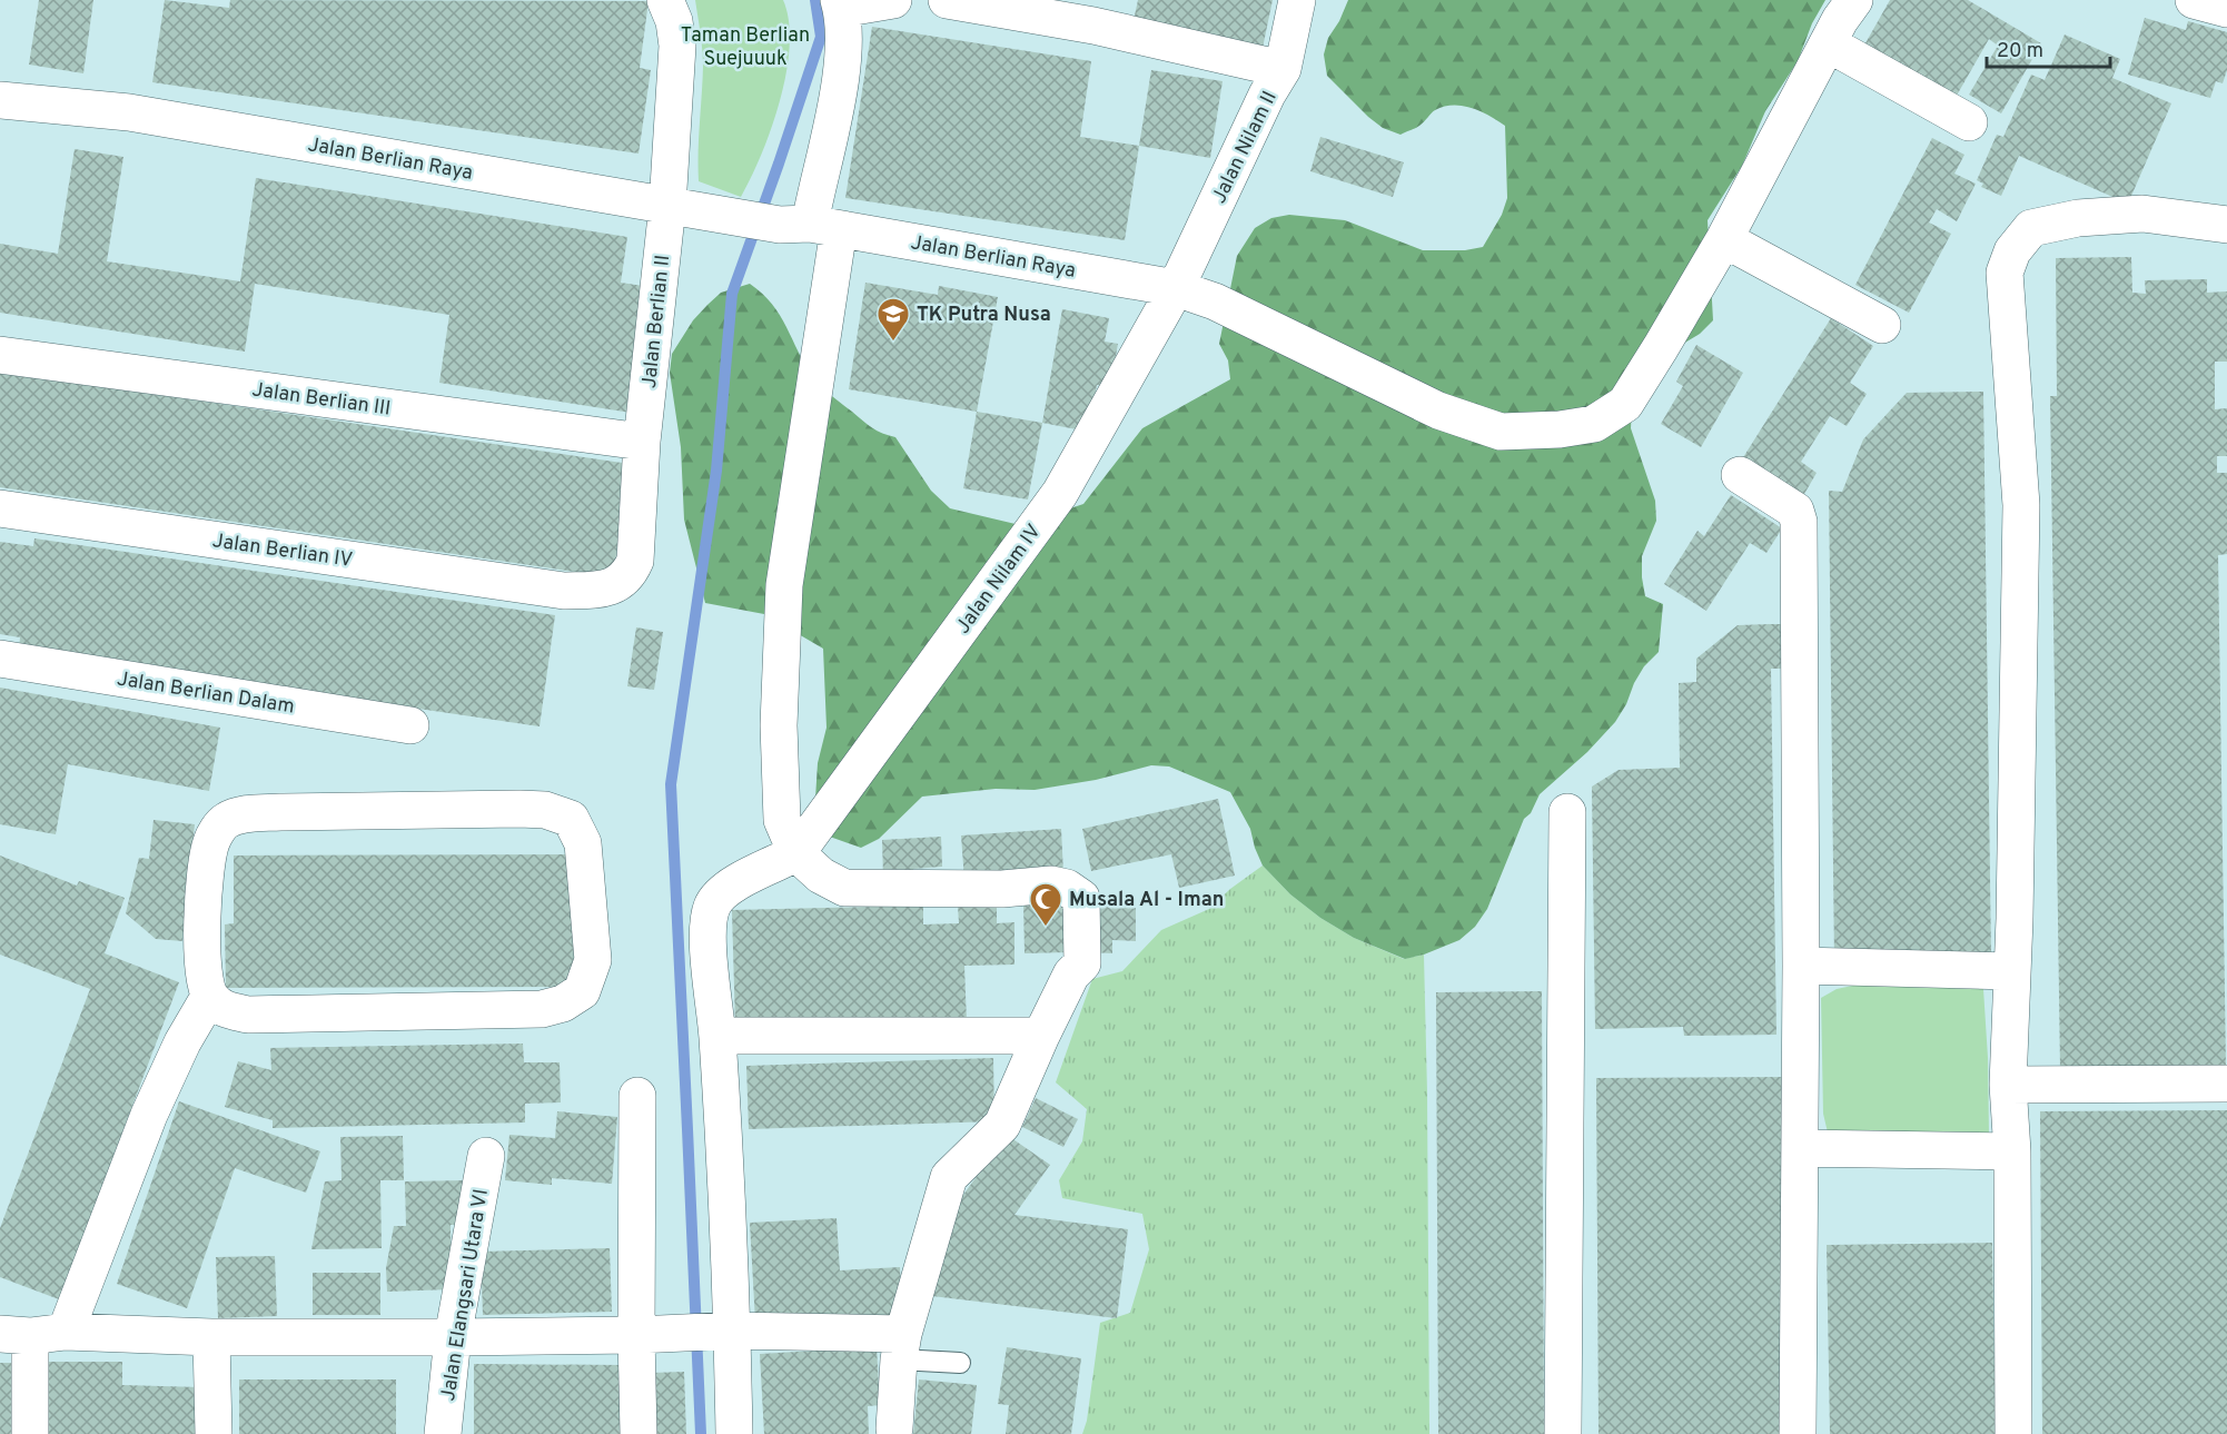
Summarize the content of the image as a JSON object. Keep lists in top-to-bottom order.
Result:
{
  "streets": {
    "street": [
      "Jalan Nilam II",
      "Jalan Berlian Raya",
      "Jalan Berlian II",
      "Jalan Berlian III",
      "Jalan Berlian IV",
      "Jalan Nilam IV",
      "Jalan Berlian Dalam",
      "Jalan Elangsari Utara VI"
    ]
  },
  "crossings": [
    ["Jalan Nilam II", "Jalan Berlian Raya"],
    ["Jalan Nilam II", "Jalan Nilam IV"],
    ["Jalan Berlian Raya", "Jalan Berlian II"],
    ["Jalan Berlian Raya", "Jalan Nilam IV"],
    ["Jalan Berlian II", "Jalan Berlian III"],
    ["Jalan Berlian II", "Jalan Berlian IV"]
  ],
  "parks": ["Taman Berlian Suejuuuk"],
  "places": {
    "school or university": ["TK Putra Nusa"],
    "mosque": ["Musala Al - Iman"]
  },
  "scale_bar": "20 m"
}
